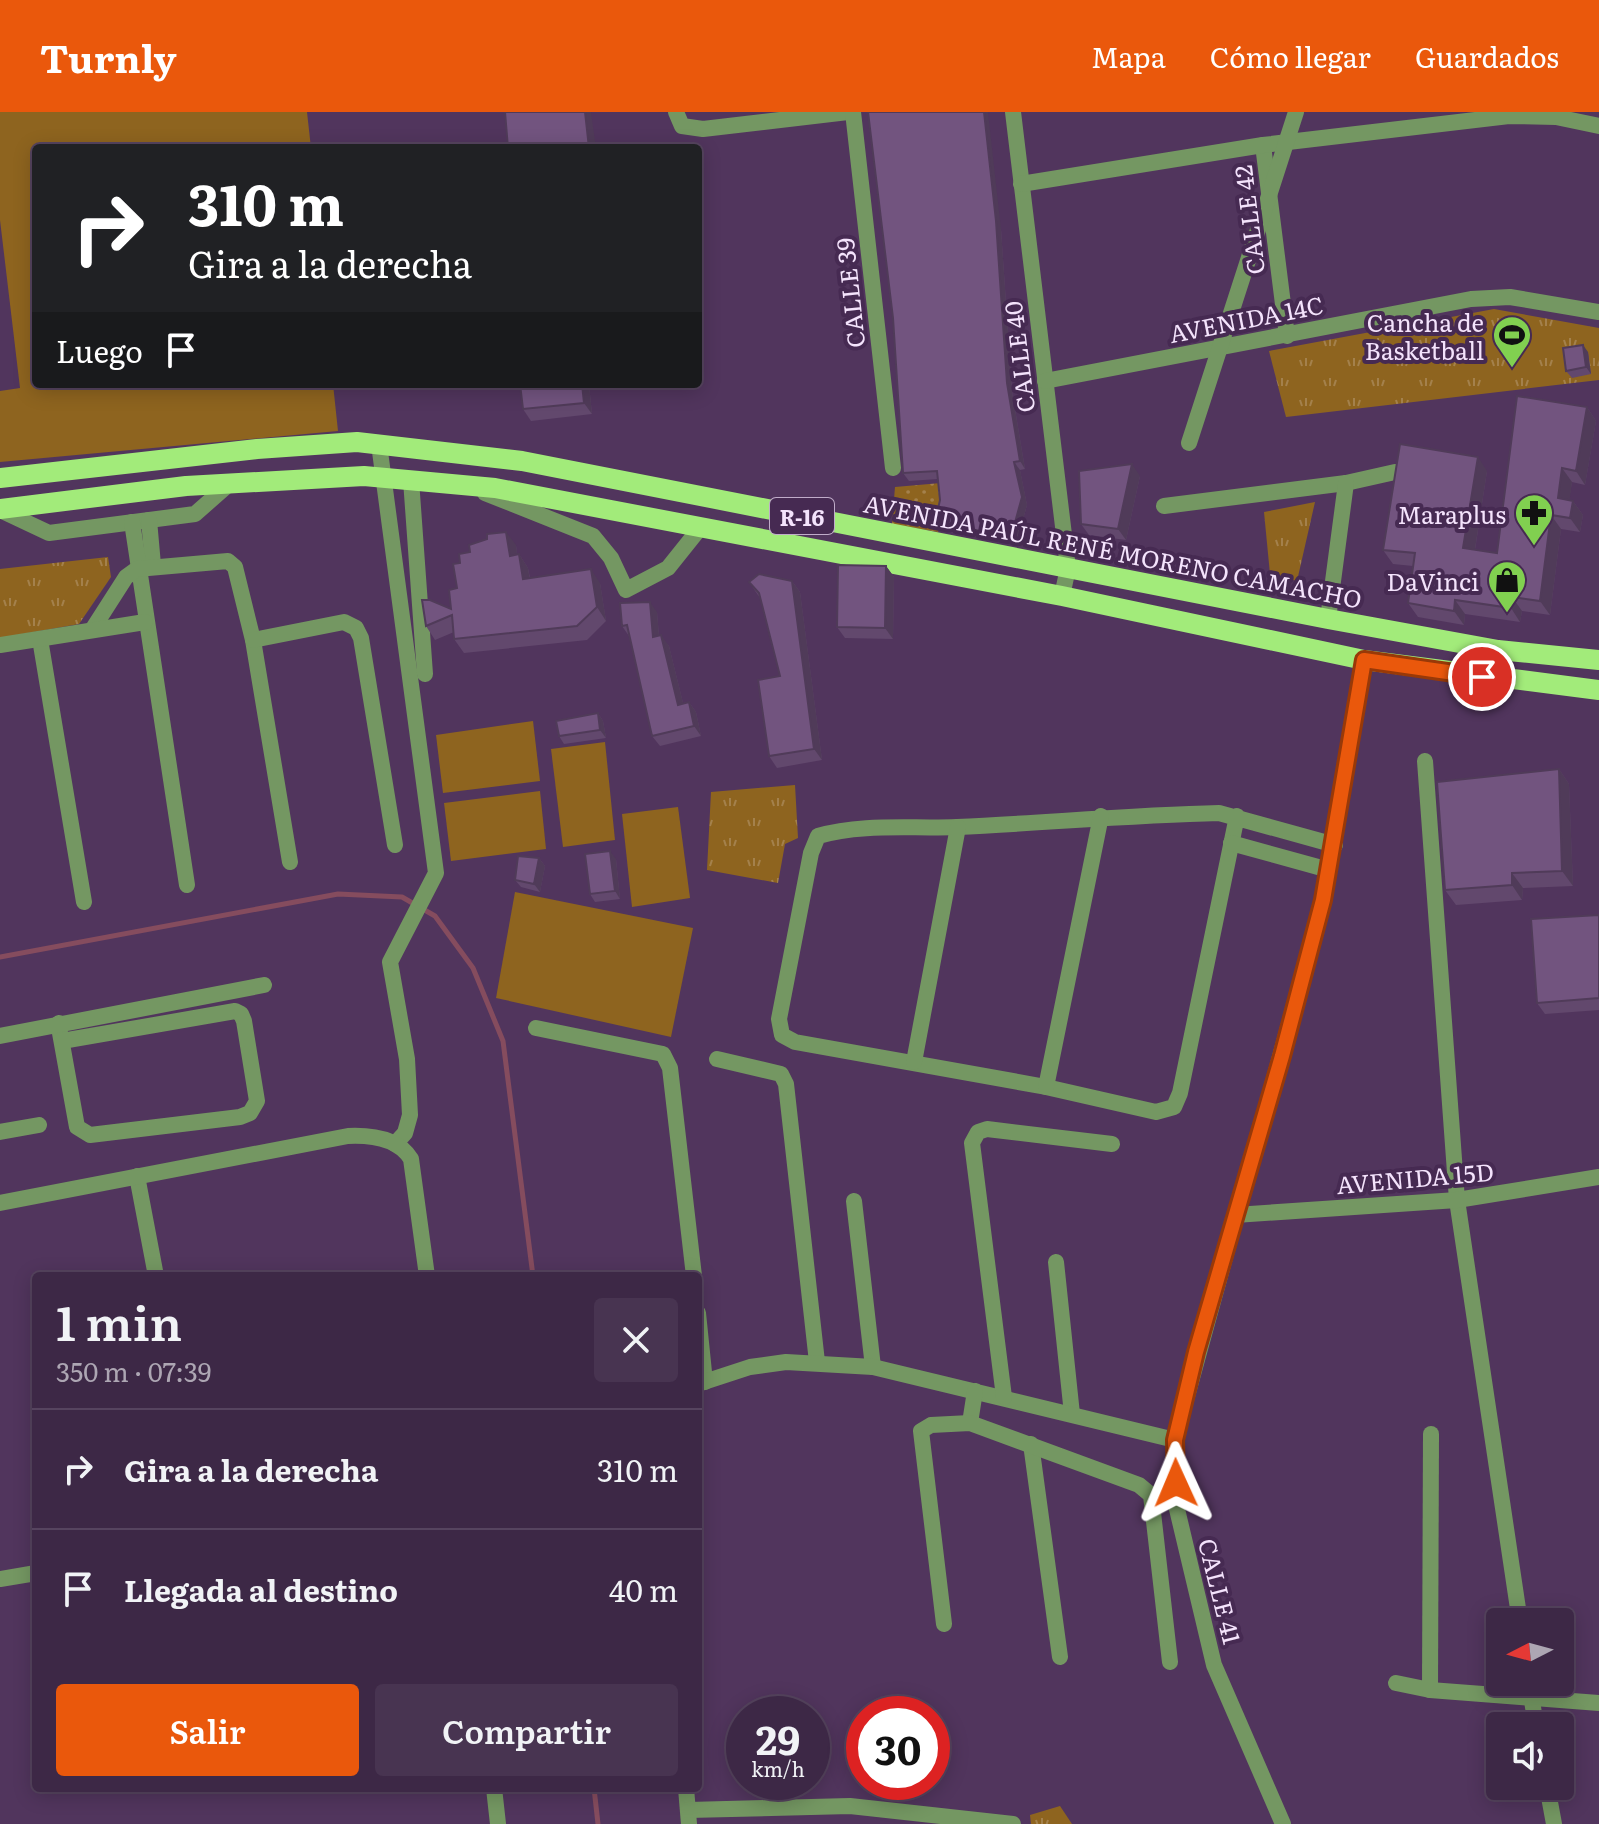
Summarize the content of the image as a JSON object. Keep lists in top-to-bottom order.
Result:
{
  "streets": {
    "main road": ["R-16", "AVENIDA PAÚL RENÉ MORENO CAMACHO"],
    "street": [
      "CALLE 42",
      "CALLE 39",
      "AVENIDA 14C",
      "CALLE 40",
      "AVENIDA 15D",
      "CALLE 41"
    ]
  },
  "crossings": [
    ["CALLE 42", "AVENIDA 14C"],
    ["AVENIDA 14C", "CALLE 40"],
    ["CALLE 40", "R-16"],
    ["CALLE 40", "AVENIDA PAÚL RENÉ MORENO CAMACHO"],
    ["R-16", "CALLE 41"],
    ["AVENIDA 15D", "CALLE 41"]
  ],
  "places": {
    "sports": ["Cancha de Basketball"],
    "pharmacy": ["Maraplus"],
    "shop": ["DaVinci"]
  },
  "north": "left",
  "page": {
    "header": "Turnly",
    "nav": ["Mapa", "Cómo llegar", "Guardados"],
    "turn": ["310 m", "Gira a la derecha"],
    "then": "Luego",
    "heading": ["1 min", "350 m · 07:39"],
    "list": [
      {
        "name": "Gira a la derecha",
        "value": "310 m"
      },
      {
        "name": "Llegada al destino",
        "value": "40 m"
      }
    ],
    "buttons": ["Salir", "Compartir"],
    "speed": "29 km/h",
    "limit": "30"
  }
}
